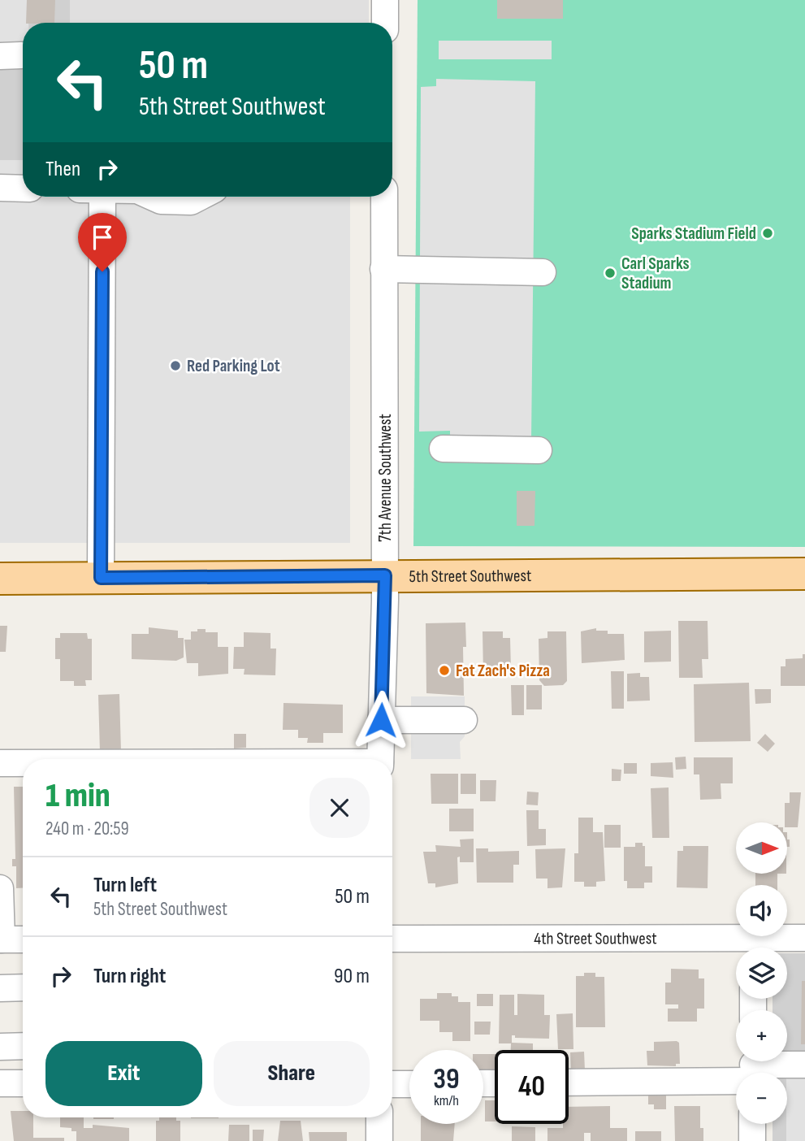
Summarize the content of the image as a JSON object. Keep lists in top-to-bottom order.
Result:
{
  "streets": {
    "main road": ["5th Street Southwest"],
    "street": ["7th Avenue Southwest", "4th Street Southwest"]
  },
  "crossings": [
    ["7th Avenue Southwest", "5th Street Southwest"]
  ],
  "places": [
    "Sparks Stadium Field",
    "Carl Sparks Stadium",
    "Red Parking Lot",
    "Fat Zach's Pizza"
  ],
  "north": "right",
  "page": {
    "turn": ["50 m", "5th Street Southwest"],
    "then": "Then",
    "heading": ["1 min", "240 m · 20:59"],
    "map_buttons": ["+", "−"],
    "list": [
      {
        "name": "Turn left",
        "note": "5th Street Southwest",
        "value": "50 m"
      },
      {
        "name": "Turn right",
        "value": "90 m"
      }
    ],
    "buttons": ["Exit", "Share"],
    "speed": "39 km/h",
    "limit": "40"
  }
}
